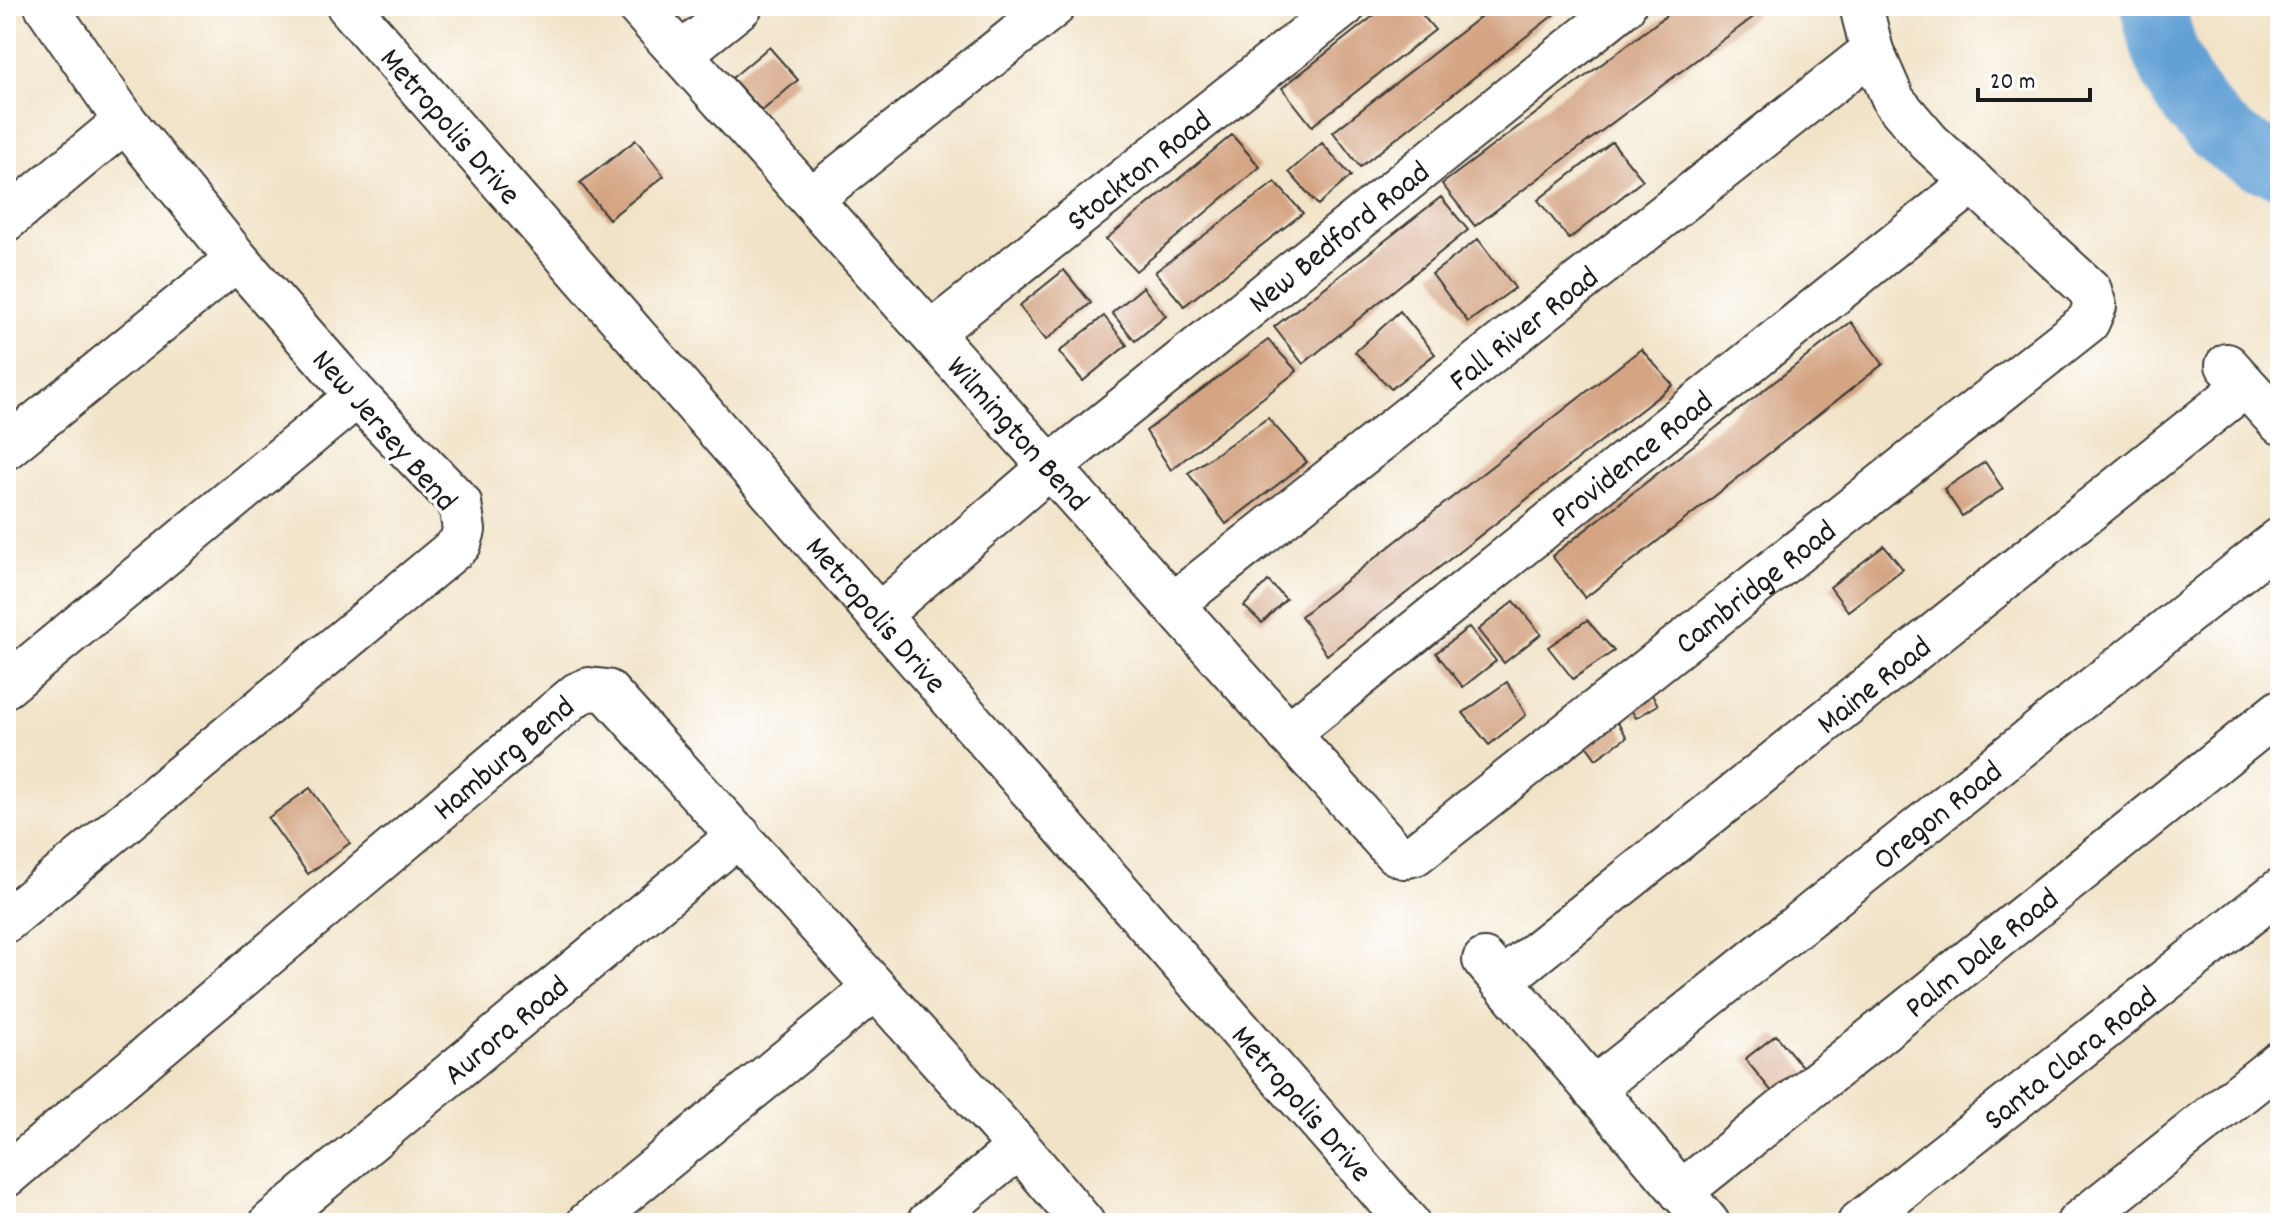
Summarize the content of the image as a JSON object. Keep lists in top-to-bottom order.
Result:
{
  "streets": {
    "street": [
      "Metropolis Drive",
      "Stockton Road",
      "New Bedford Road",
      "Fall River Road",
      "New Jersey Bend",
      "Wilmington Bend",
      "Providence Road",
      "Cambridge Road",
      "Maine Road",
      "Hamburg Bend",
      "Oregon Road",
      "Palm Dale Road",
      "Aurora Road",
      "Santa Clara Road"
    ]
  },
  "crossings": [
    ["Metropolis Drive", "New Bedford Road"],
    ["Stockton Road", "Wilmington Bend"],
    ["New Bedford Road", "Wilmington Bend"],
    ["Fall River Road", "Wilmington Bend"],
    ["Wilmington Bend", "Providence Road"],
    ["Wilmington Bend", "Cambridge Road"],
    ["Providence Road", "Cambridge Road"],
    ["Maine Road", "Oregon Road"],
    ["Hamburg Bend", "Aurora Road"]
  ],
  "scale_bar": "20 m"
}
